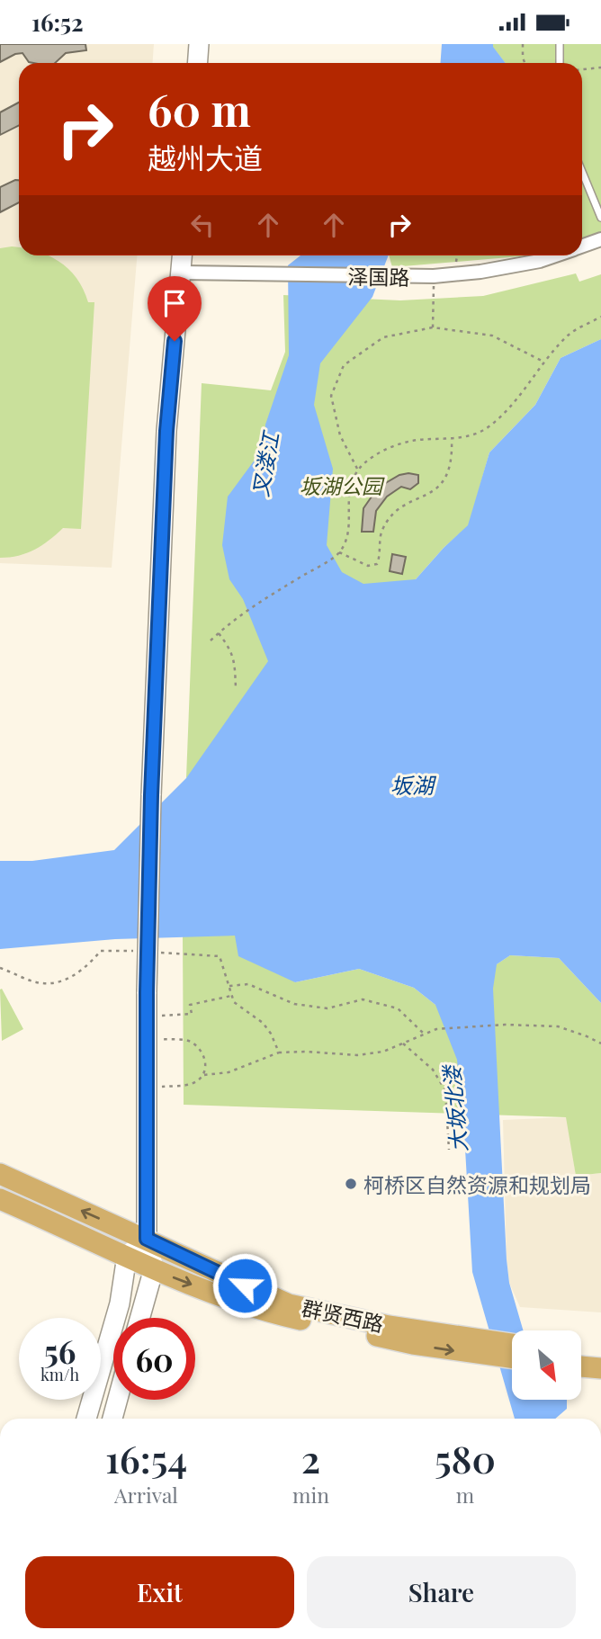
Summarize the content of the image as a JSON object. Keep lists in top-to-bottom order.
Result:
{
  "streets": {
    "main road": ["群贤西路"],
    "street": ["泽国路"]
  },
  "water": ["叉溇江", "坂湖", "大坂北溇"],
  "parks": ["坂湖公园"],
  "places": ["柯桥区自然资源和规划局"],
  "north": "bottom right",
  "page": {
    "status": "16:52",
    "turn": ["60 m", "越州大道"],
    "speed": "56 km/h",
    "limit": "60",
    "eta": [
      "16:54",
      "Arrival",
      "2",
      "min",
      "580",
      "m"
    ],
    "buttons": ["Exit", "Share"]
  }
}
